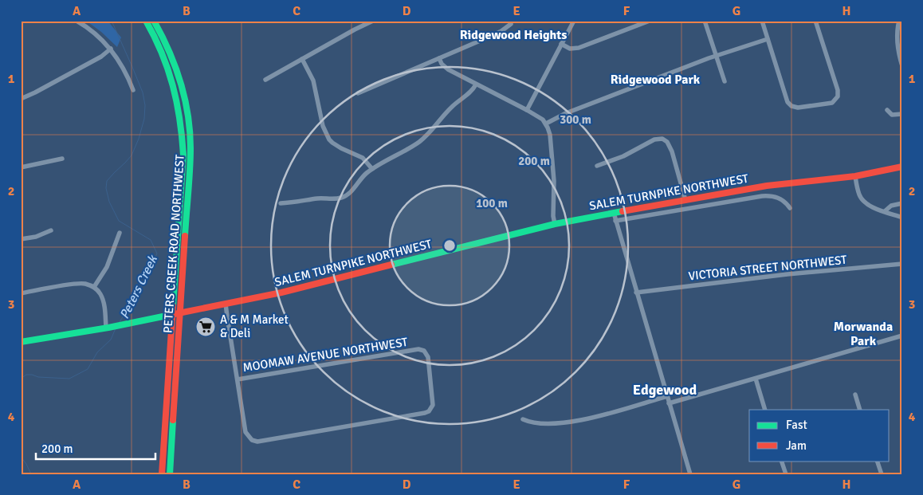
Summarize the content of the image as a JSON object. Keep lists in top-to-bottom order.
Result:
{
  "streets": {
    "main road": ["SALEM TURNPIKE NORTHWEST", "PETERS CREEK ROAD NORTHWEST"],
    "street": ["VICTORIA STREET NORTHWEST", "MOOMAW AVENUE NORTHWEST"]
  },
  "crossings": [
    ["SALEM TURNPIKE NORTHWEST", "PETERS CREEK ROAD NORTHWEST"]
  ],
  "districts": [
    "Ridgewood Heights",
    "Ridgewood Park",
    "Morwanda Park",
    "Edgewood"
  ],
  "water": ["Peters Creek"],
  "places": {
    "supermarket": ["A & M Market & Deli"]
  },
  "legend": ["Fast", "Jam"],
  "scale_bar": "200 m",
  "grid": {
    "columns": [
      "A",
      "B",
      "C",
      "D",
      "E",
      "F",
      "G",
      "H"
    ],
    "rows": [
      "1",
      "2",
      "3",
      "4"
    ]
  },
  "rings": ["300 m", "200 m", "100 m"]
}
